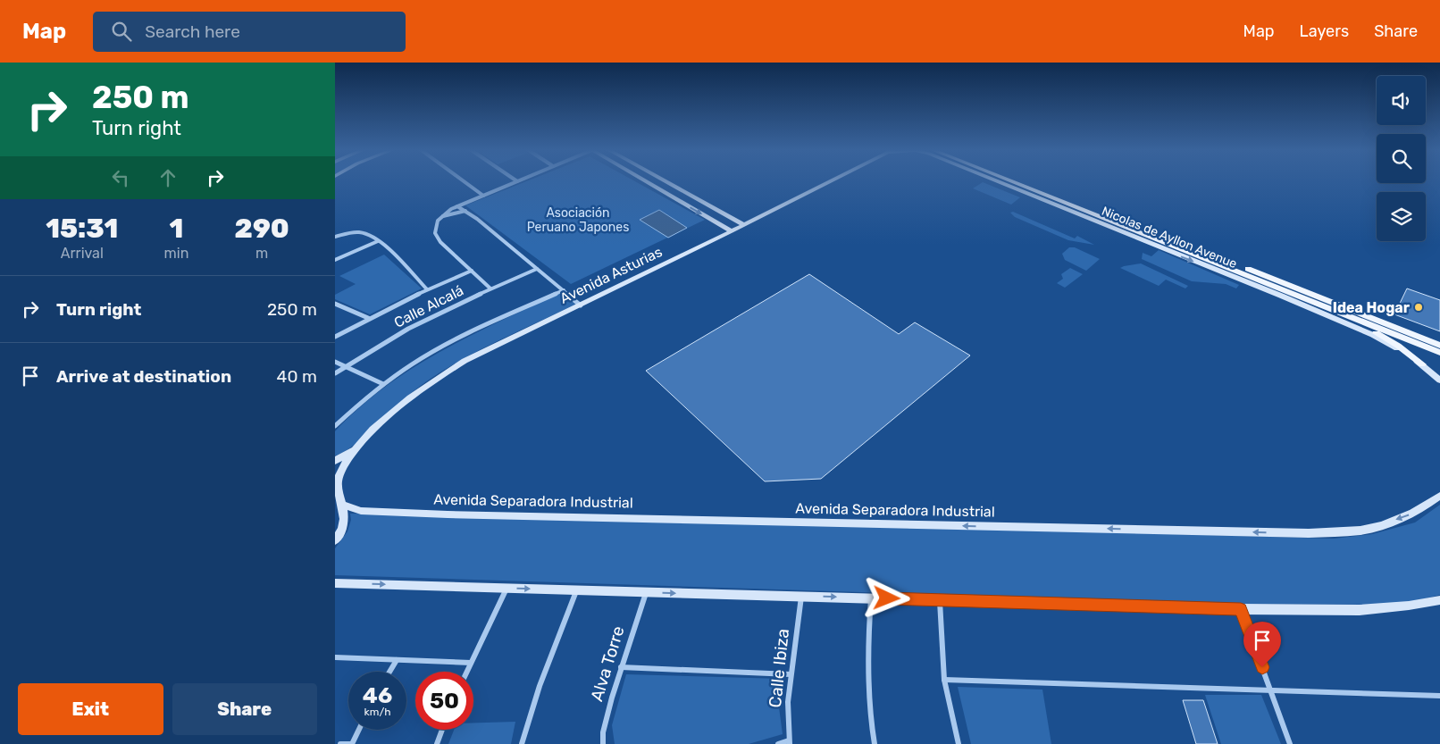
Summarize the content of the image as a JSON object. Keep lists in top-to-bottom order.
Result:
{
  "streets": {
    "main road": ["Nicolas de Ayllon Avenue", "Avenida Asturias", "Avenida Separadora Industrial"],
    "street": ["Calle Alcalá", "Alva Torre", "Calle Ibiza"]
  },
  "one_way": ["Avenida Separadora Industrial"],
  "parks": ["Asociación Peruano Japones"],
  "places": ["Idea Hogar"],
  "page": {
    "header": "Map",
    "search": "Search here",
    "nav": ["Map", "Layers", "Share"],
    "turn": ["250 m", "Turn right"],
    "eta": [
      "15:31",
      "Arrival",
      "1",
      "min",
      "290",
      "m"
    ],
    "list": [
      {
        "name": "Turn right",
        "value": "250 m"
      },
      {
        "name": "Arrive at destination",
        "value": "40 m"
      }
    ],
    "speed": "46 km/h",
    "limit": "50",
    "buttons": ["Exit", "Share"]
  }
}
